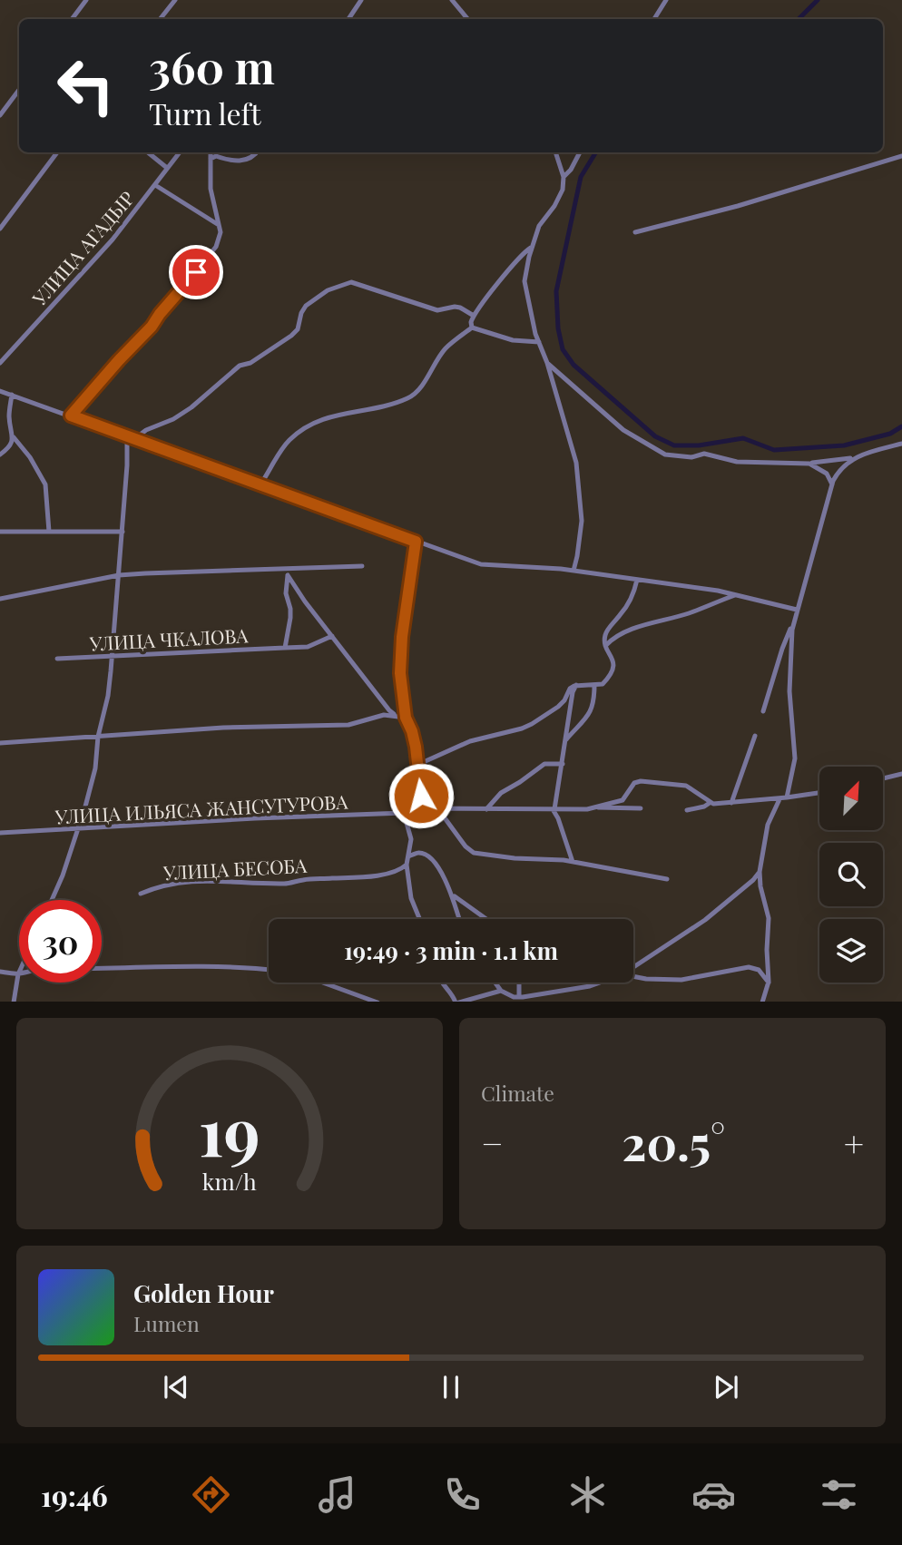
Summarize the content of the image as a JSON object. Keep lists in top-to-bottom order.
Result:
{
  "streets": {
    "street": [
      "УЛИЦА АГАДЫР",
      "УЛИЦА ЧКАЛОВА",
      "УЛИЦА ИЛЬЯСА ЖАНСУГУРОВА",
      "УЛИЦА БЕСОБА"
    ]
  },
  "north": "top right",
  "page": {
    "turn": ["360 m", "Turn left"],
    "limit": "30",
    "trip": "19:49 · 3 min · 1.1 km",
    "tile": "Climate",
    "heat": ["−", "20.5°", "+"],
    "song": ["Golden Hour", "Lumen"],
    "tabs": "19:46",
    "gauge": ["19", "km/h"]
  }
}
